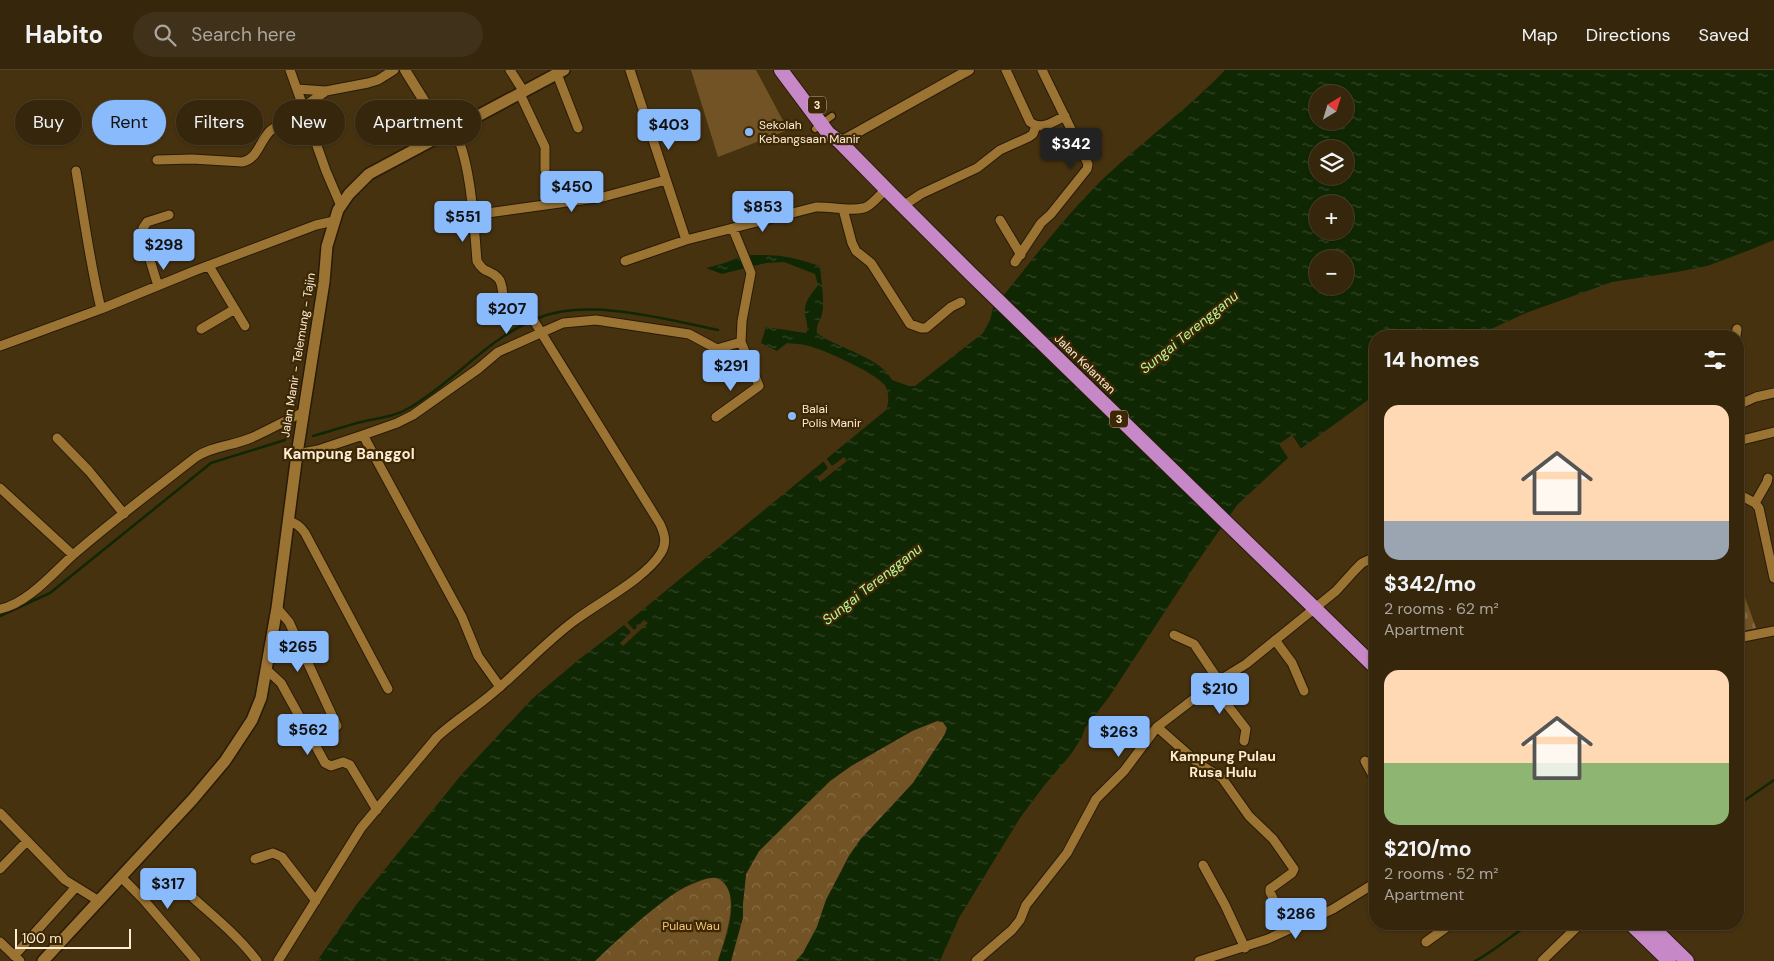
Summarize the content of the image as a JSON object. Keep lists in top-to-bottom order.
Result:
{
  "streets": {
    "highway": ["3", "Jalan Kelantan"],
    "main road": ["Jalan Manir - Telemung - Tajin"]
  },
  "districts": ["Kampung Banggol", "Kampung Pulau Rusa Hulu"],
  "water": ["Sungai Terengganu"],
  "parks": ["Pulau Wau"],
  "places": ["Sekolah Kebangsaan Manir", "Balai Polis Manir"],
  "scale_bar": "100 m",
  "north": "top right",
  "page": {
    "header": "Habito",
    "search": "Search here",
    "nav": ["Map", "Directions", "Saved"],
    "map_buttons": ["+", "−"],
    "chip": [
      "Buy",
      "Rent",
      "Filters",
      "New",
      "Apartment"
    ],
    "price": [
      "$403",
      "$342",
      "$450",
      "$853",
      "$551",
      "$298",
      "$207",
      "$291",
      "$265",
      "$210",
      "$562",
      "$263",
      "$317",
      "$286"
    ],
    "heading": "14 homes",
    "list": [
      {
        "name": "$342/mo",
        "note": "2 rooms · 62 m² · Apartment"
      },
      {
        "name": "$210/mo",
        "note": "2 rooms · 52 m² · Apartment"
      }
    ],
    "scale": "100 m"
  }
}
